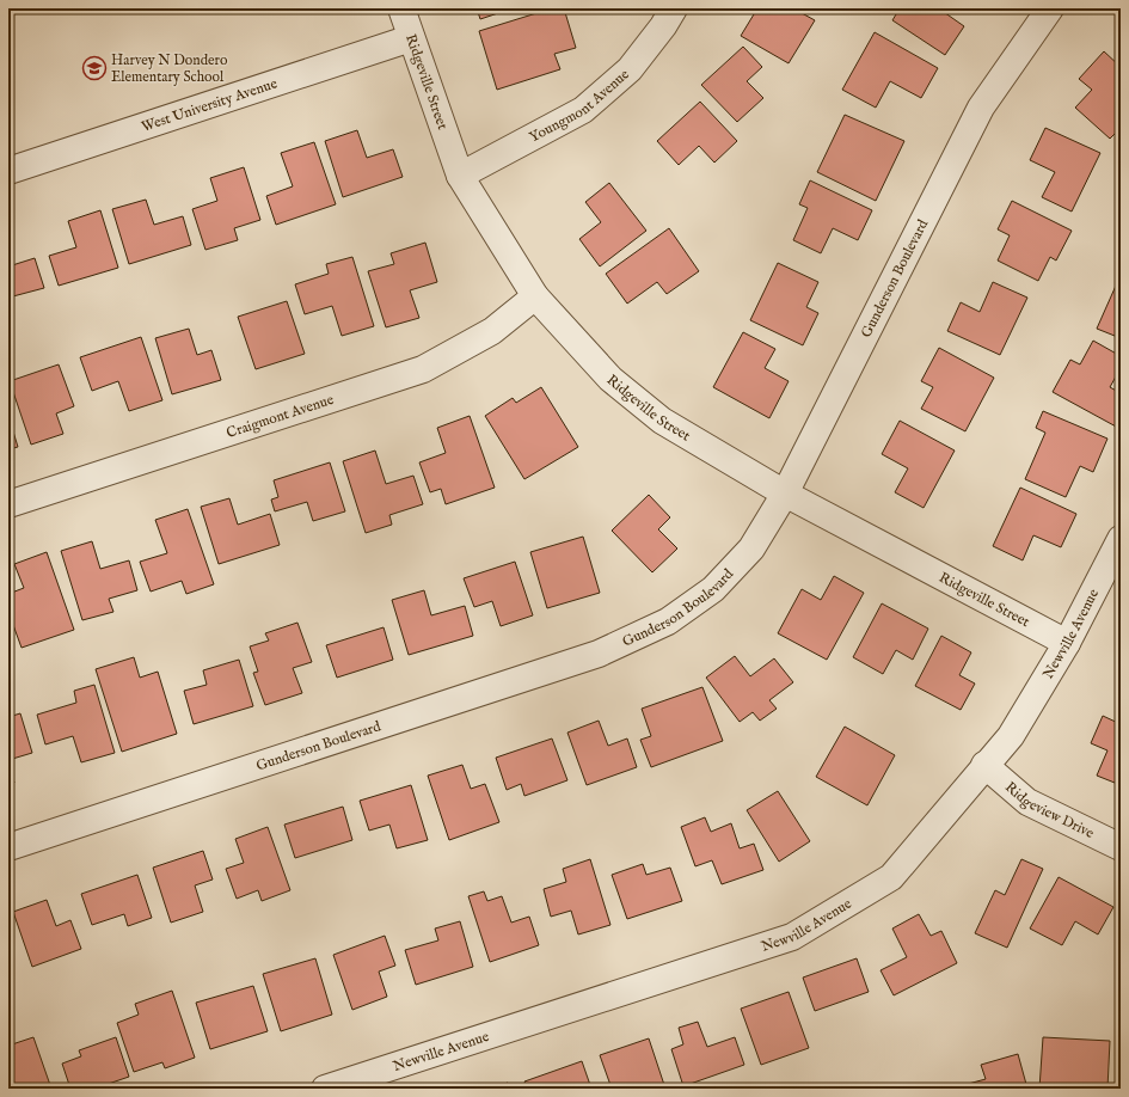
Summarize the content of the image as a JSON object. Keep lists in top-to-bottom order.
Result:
{
  "streets": {
    "street": [
      "Ridgeville Street",
      "Youngmont Avenue",
      "West University Avenue",
      "Gunderson Boulevard",
      "Craigmont Avenue",
      "Newville Avenue",
      "Ridgeview Drive"
    ]
  },
  "crossings": [
    ["Ridgeville Street", "Youngmont Avenue"],
    ["Ridgeville Street", "West University Avenue"],
    ["Ridgeville Street", "Gunderson Boulevard"],
    ["Ridgeville Street", "Craigmont Avenue"],
    ["Ridgeville Street", "Newville Avenue"],
    ["Newville Avenue", "Ridgeview Drive"]
  ],
  "places": {
    "school or university": ["Harvey N Dondero Elementary School"]
  }
}
